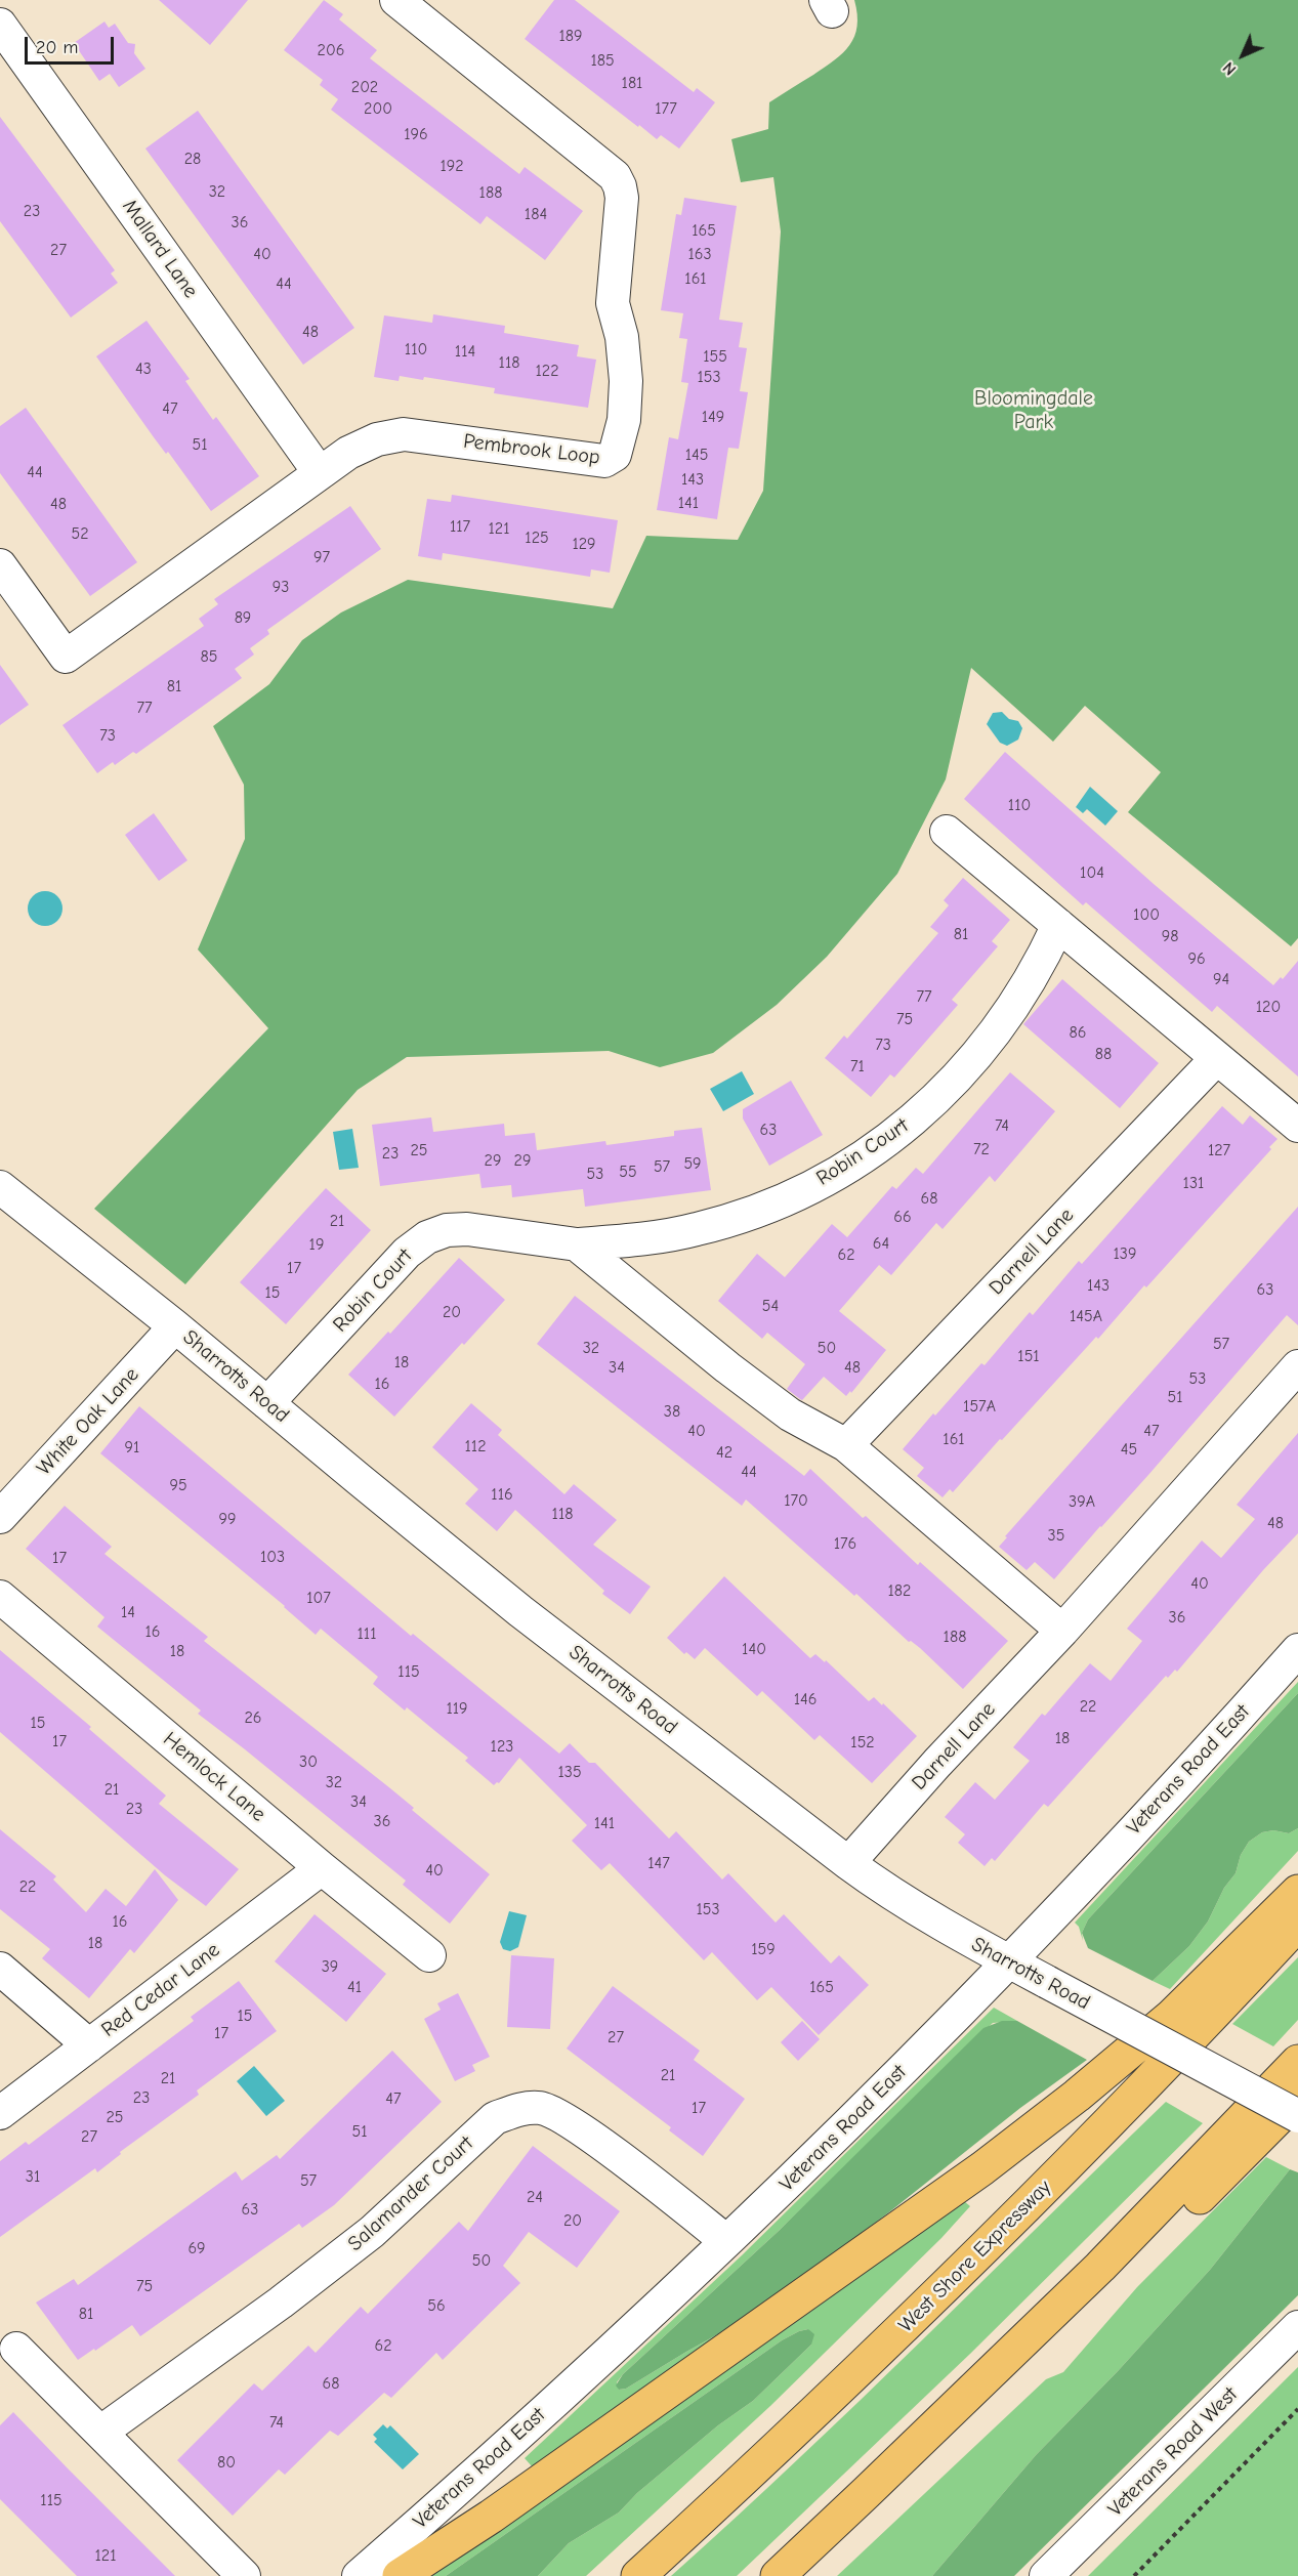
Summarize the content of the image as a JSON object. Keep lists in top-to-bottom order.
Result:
{
  "streets": {
    "highway": ["West Shore Expressway"],
    "street": [
      "Mallard Lane",
      "Pembrook Loop",
      "Robin Court",
      "Darnell Lane",
      "Sharrotts Road",
      "White Oak Lane",
      "Veterans Road East",
      "Hemlock Lane",
      "Red Cedar Lane",
      "Salamander Court",
      "Veterans Road West"
    ]
  },
  "crossings": [
    ["Mallard Lane", "Pembrook Loop"],
    ["Robin Court", "Sharrotts Road"],
    ["Darnell Lane", "Sharrotts Road"],
    ["Sharrotts Road", "White Oak Lane"],
    ["Sharrotts Road", "Veterans Road East"],
    ["Veterans Road East", "Salamander Court"],
    ["Hemlock Lane", "Red Cedar Lane"]
  ],
  "parks": ["Bloomingdale Park"],
  "house_numbers": [
    "189",
    "206",
    "185",
    "181",
    "202",
    "200",
    "177",
    "196",
    "28",
    "192",
    "32",
    "188",
    "23",
    "184",
    "36",
    "165",
    "27",
    "40",
    "163",
    "161",
    "44",
    "48",
    "110",
    "114",
    "155",
    "118",
    "43",
    "122",
    "153",
    "47",
    "149",
    "51",
    "145",
    "44",
    "143",
    "141",
    "48",
    "117",
    "121",
    "52",
    "125",
    "129",
    "97",
    "93",
    "89",
    "85",
    "81",
    "77",
    "73",
    "110",
    "104",
    "100",
    "81",
    "98",
    "96",
    "94",
    "77",
    "120",
    "75",
    "86",
    "73",
    "88",
    "71",
    "74",
    "63",
    "72",
    "25",
    "127",
    "23",
    "29",
    "29",
    "59",
    "57",
    "55",
    "53",
    "131",
    "68",
    "66",
    "21",
    "64",
    "19",
    "139",
    "62",
    "17",
    "143",
    "63",
    "15",
    "54",
    "20",
    "145A",
    "57",
    "32",
    "50",
    "151",
    "18",
    "34",
    "48",
    "53",
    "16",
    "51",
    "157A",
    "38",
    "40",
    "47",
    "161",
    "112",
    "91",
    "45",
    "42",
    "44",
    "95",
    "116",
    "170",
    "39A",
    "118",
    "99",
    "48",
    "35",
    "176",
    "103",
    "17",
    "40",
    "182",
    "107",
    "14",
    "36",
    "16",
    "111",
    "188",
    "140",
    "18",
    "115",
    "146",
    "22",
    "119",
    "26",
    "15",
    "18",
    "17",
    "152",
    "123",
    "30",
    "135",
    "32",
    "21",
    "34",
    "23",
    "36",
    "141",
    "147",
    "40",
    "22",
    "153",
    "16",
    "18",
    "159",
    "39",
    "41",
    "165",
    "15",
    "17",
    "27",
    "21",
    "21",
    "23",
    "47",
    "17",
    "25",
    "51",
    "27",
    "31",
    "57",
    "24",
    "63",
    "20",
    "69",
    "50",
    "75",
    "56",
    "81",
    "62",
    "68",
    "74",
    "80",
    "115",
    "121"
  ],
  "scale_bar": "20 m",
  "north": "bottom left"
}
